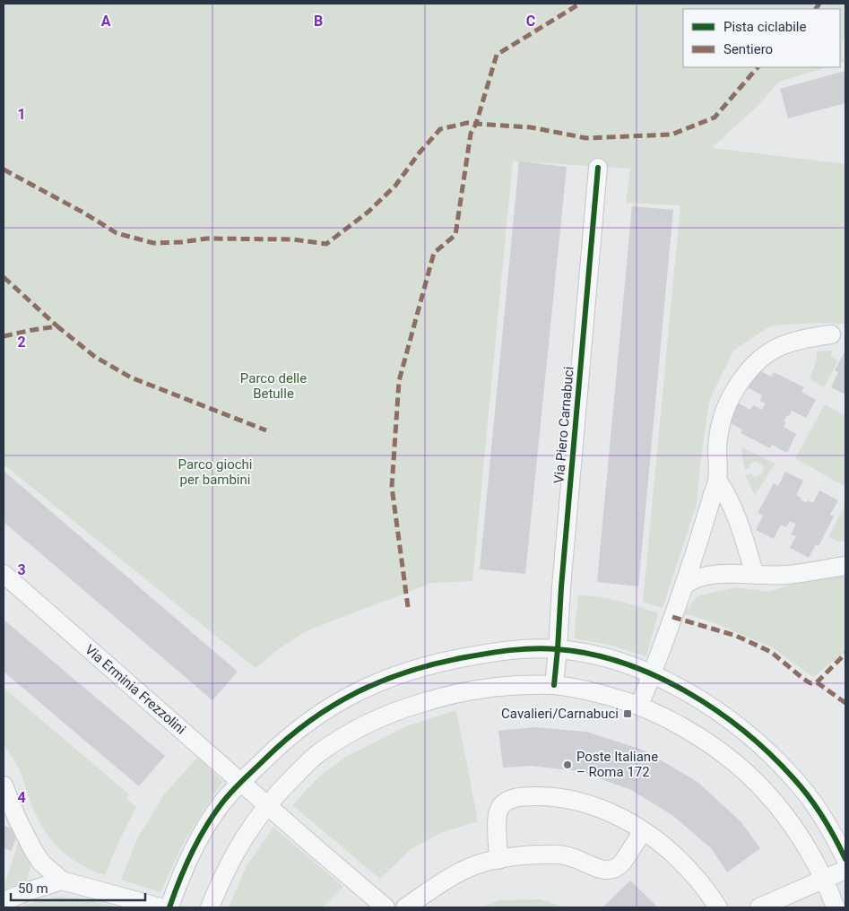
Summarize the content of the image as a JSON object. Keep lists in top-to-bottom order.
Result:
{
  "streets": {
    "street": ["Via Piero Carnabuci", "Via Erminia Frezzolini"]
  },
  "parks": ["Parco delle Betulle", "Parco giochi per bambini"],
  "places": {
    "transit": ["Cavalieri/Carnabuci"],
    "other": ["Poste Italiane – Roma 172"]
  },
  "legend": ["Pista ciclabile", "Sentiero"],
  "scale_bar": "50 m",
  "grid": {
    "columns": ["A", "B", "C"],
    "rows": [
      "1",
      "2",
      "3",
      "4"
    ]
  }
}
